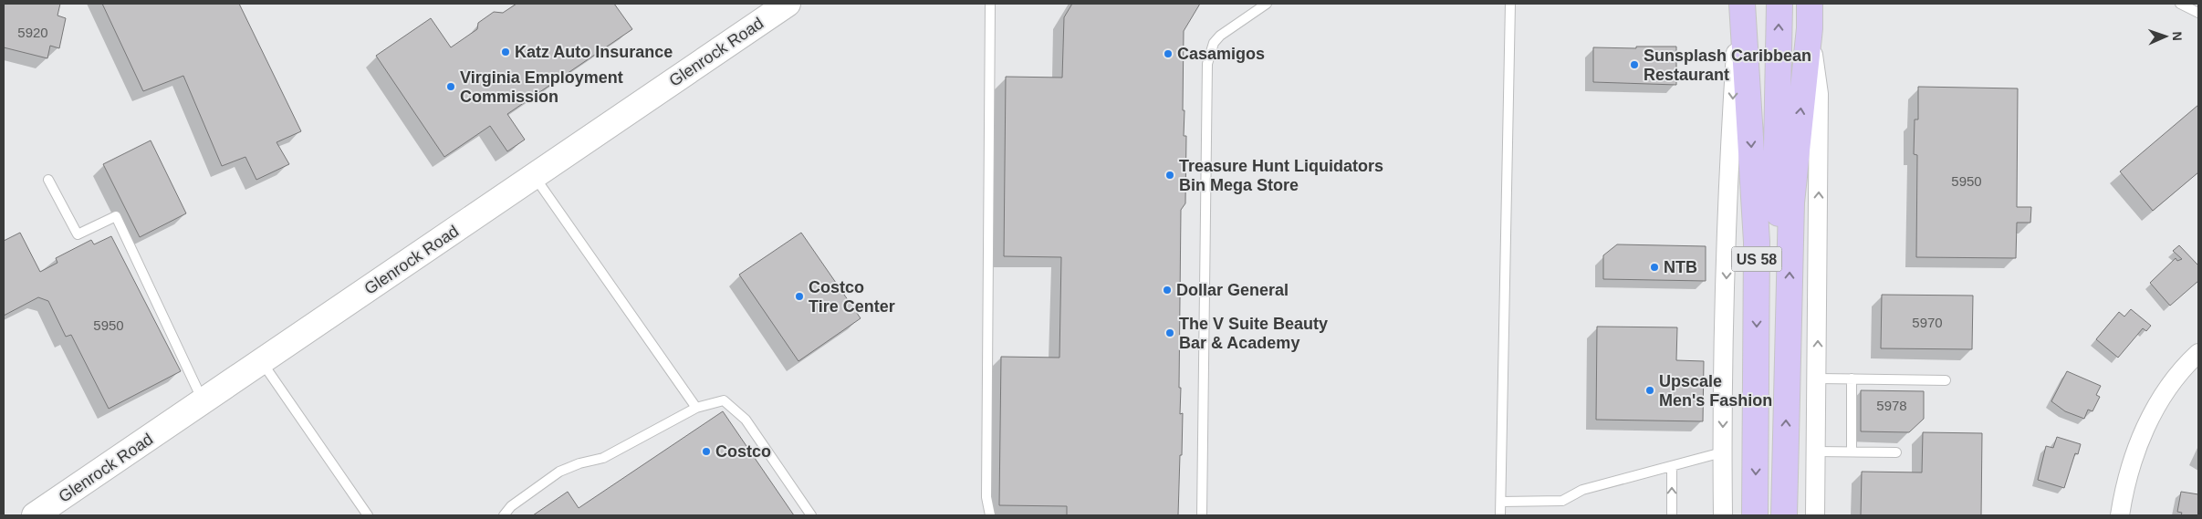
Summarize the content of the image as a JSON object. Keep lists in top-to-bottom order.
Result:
{
  "streets": {
    "main road": ["US 58"],
    "street": ["Glenrock Road"]
  },
  "places": [
    "Katz Auto Insurance",
    "Casamigos",
    "Sunsplash Caribbean Restaurant",
    "Virginia Employment Commission",
    "Treasure Hunt Liquidators Bin Mega Store",
    "NTB",
    "Dollar General",
    "Costco Tire Center",
    "The V Suite Beauty Bar & Academy",
    "Upscale Men's Fashion",
    "Costco"
  ],
  "house_numbers": [
    "5920",
    "5950",
    "5970",
    "5950",
    "5978"
  ],
  "north": "right"
}
